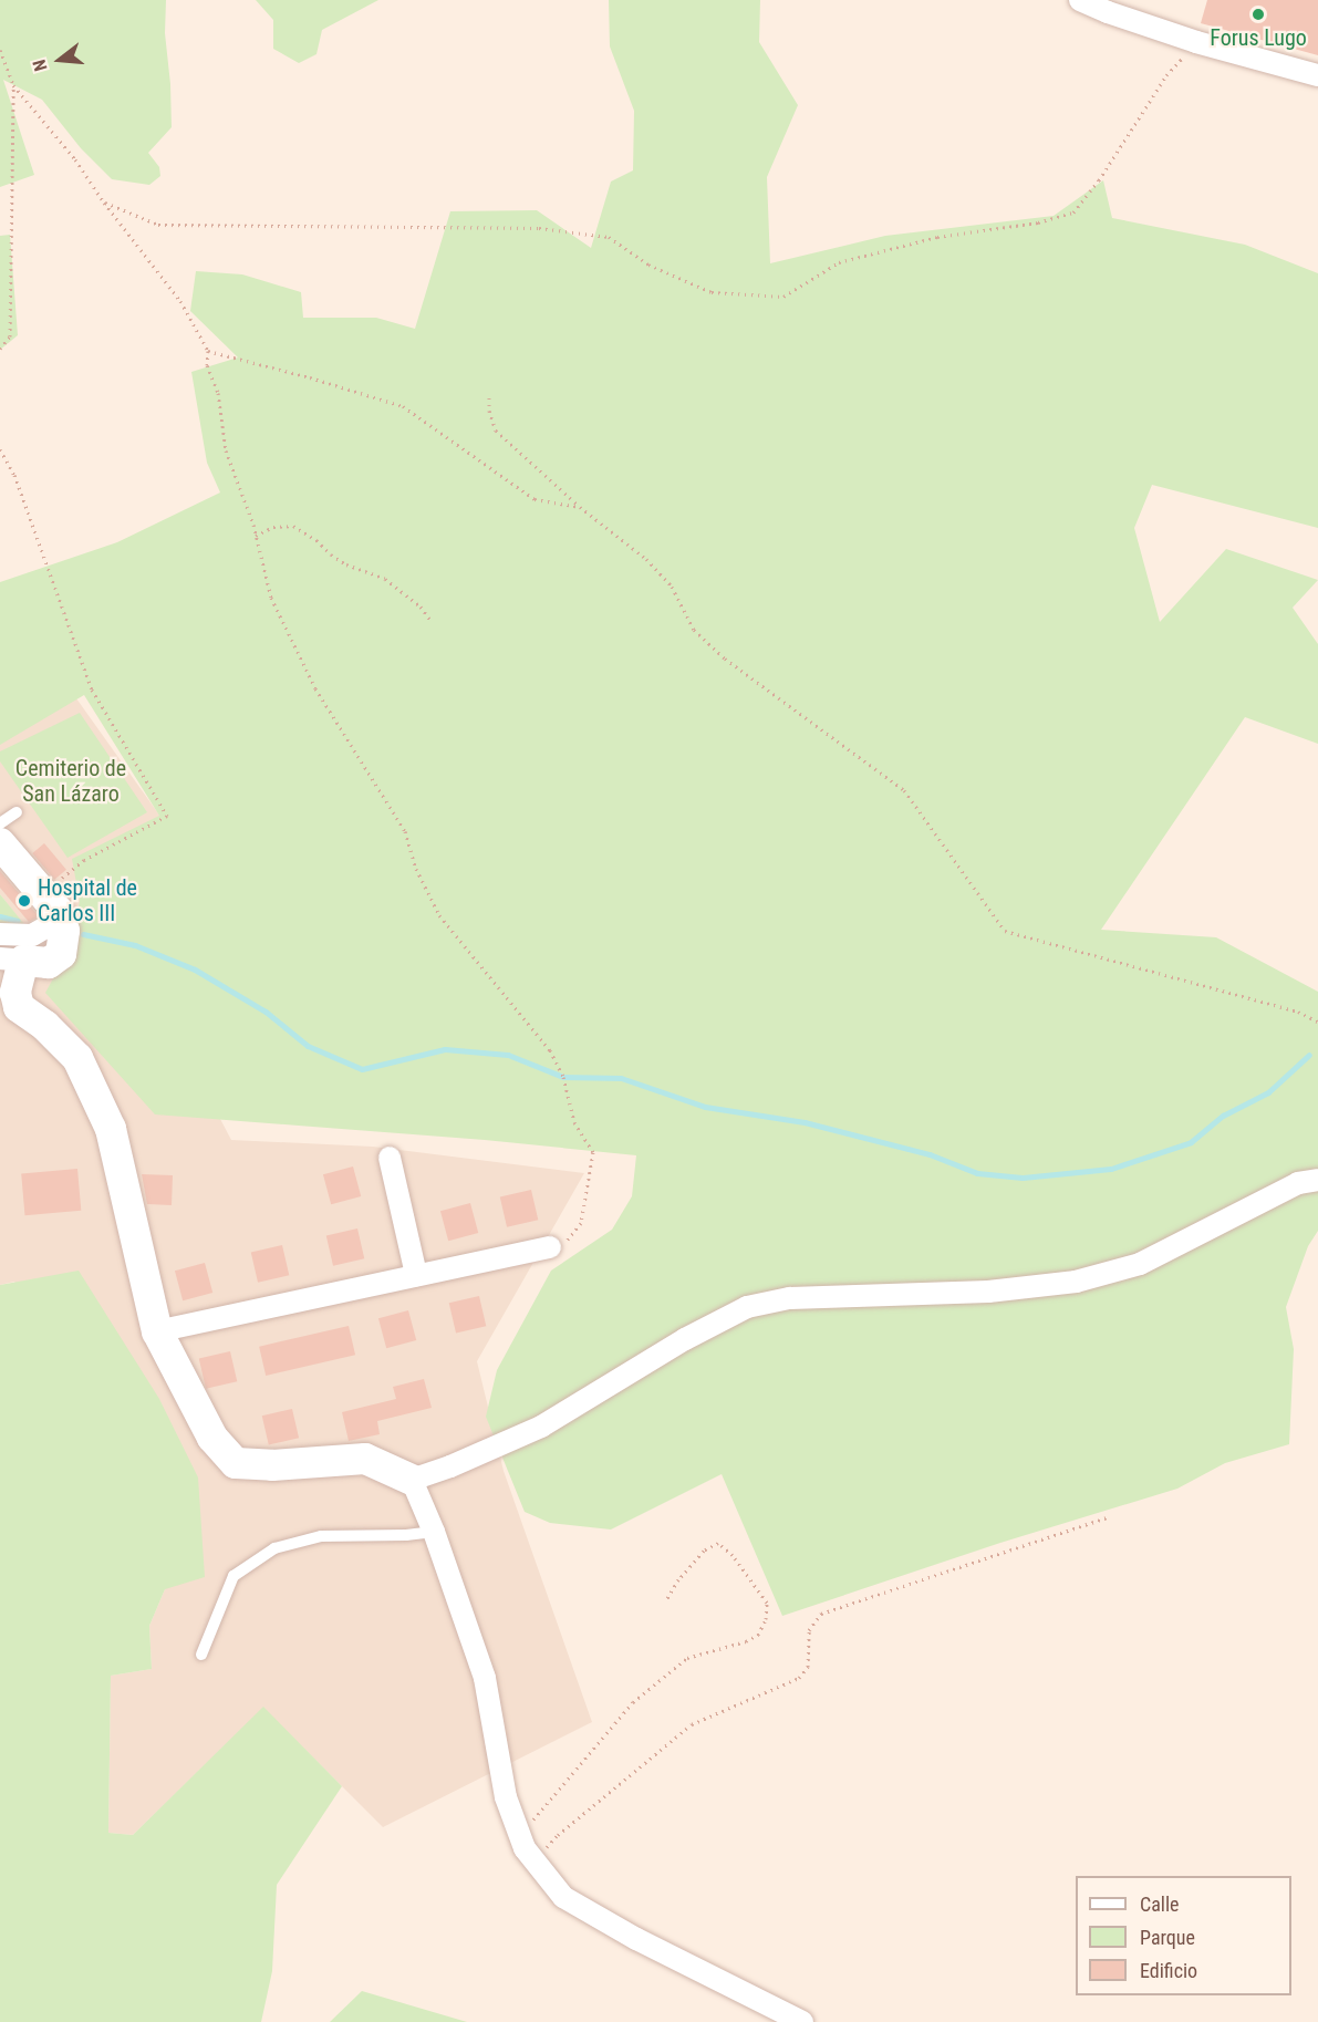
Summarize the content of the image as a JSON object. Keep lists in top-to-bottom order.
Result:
{
  "parks": ["Cemiterio de San Lázaro"],
  "places": ["Forus Lugo", "Hospital de Carlos III"],
  "legend": ["Calle", "Parque", "Edificio"],
  "north": "left"
}
